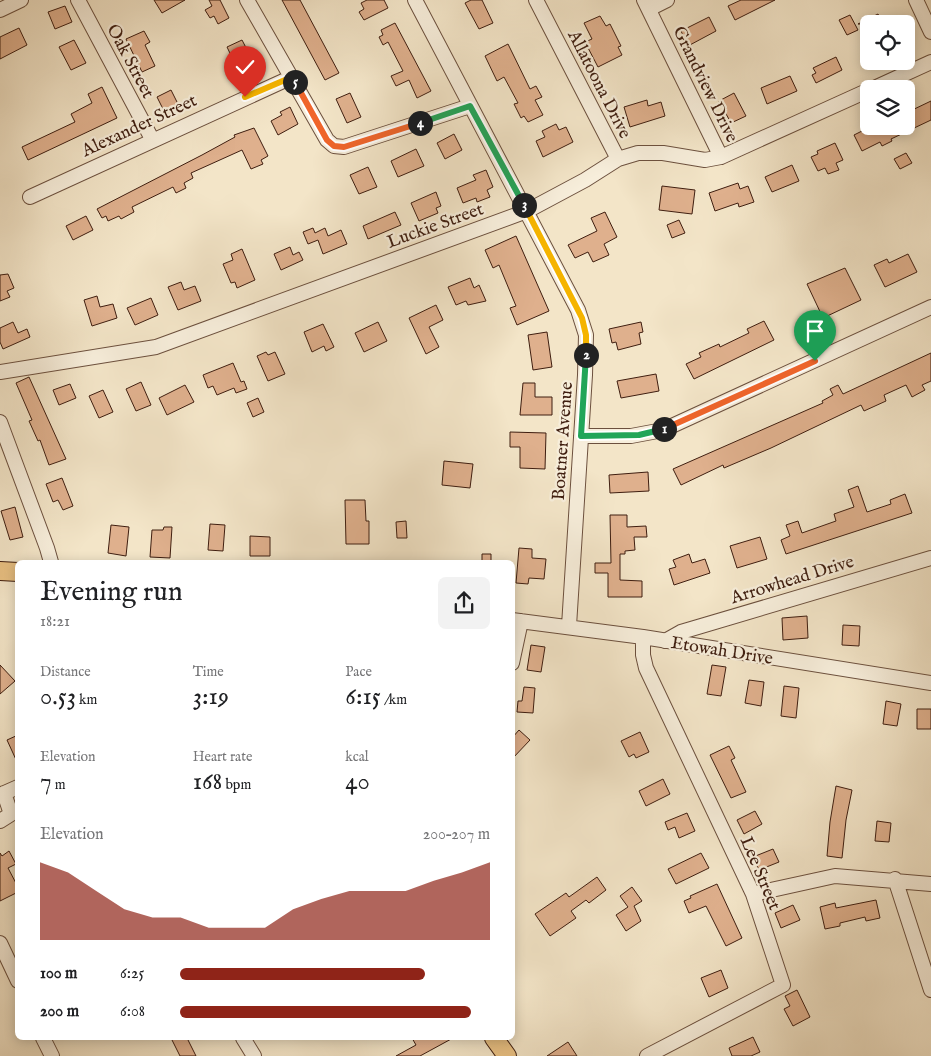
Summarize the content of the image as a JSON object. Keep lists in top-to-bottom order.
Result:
{
  "streets": {
    "street": [
      "Oak Street",
      "Allatoona Drive",
      "Grandview Drive",
      "Alexander Street",
      "Luckie Street",
      "Boatner Avenue",
      "Arrowhead Drive",
      "Etowah Drive",
      "Lee Street"
    ]
  },
  "crossings": [
    ["Oak Street", "Alexander Street"],
    ["Allatoona Drive", "Luckie Street"],
    ["Grandview Drive", "Luckie Street"],
    ["Luckie Street", "Boatner Avenue"],
    ["Boatner Avenue", "Etowah Drive"],
    ["Arrowhead Drive", "Etowah Drive"],
    ["Etowah Drive", "Lee Street"]
  ],
  "page": {
    "pins": [
      "5",
      "4",
      "3",
      "2",
      "1"
    ],
    "heading": ["Evening run", "18:21"],
    "stats": [
      ["Distance", "0.53 km"],
      ["Time", "3:19"],
      ["Pace", "6:15 /km"],
      ["Elevation", "7 m"],
      ["Heart rate", "168 bpm"],
      ["kcal", "40"]
    ],
    "chart": ["Elevation", "200–207 m"],
    "list": [
      {
        "name": "100 m",
        "note": "6:25"
      },
      {
        "name": "200 m",
        "note": "6:08"
      }
    ]
  }
}
